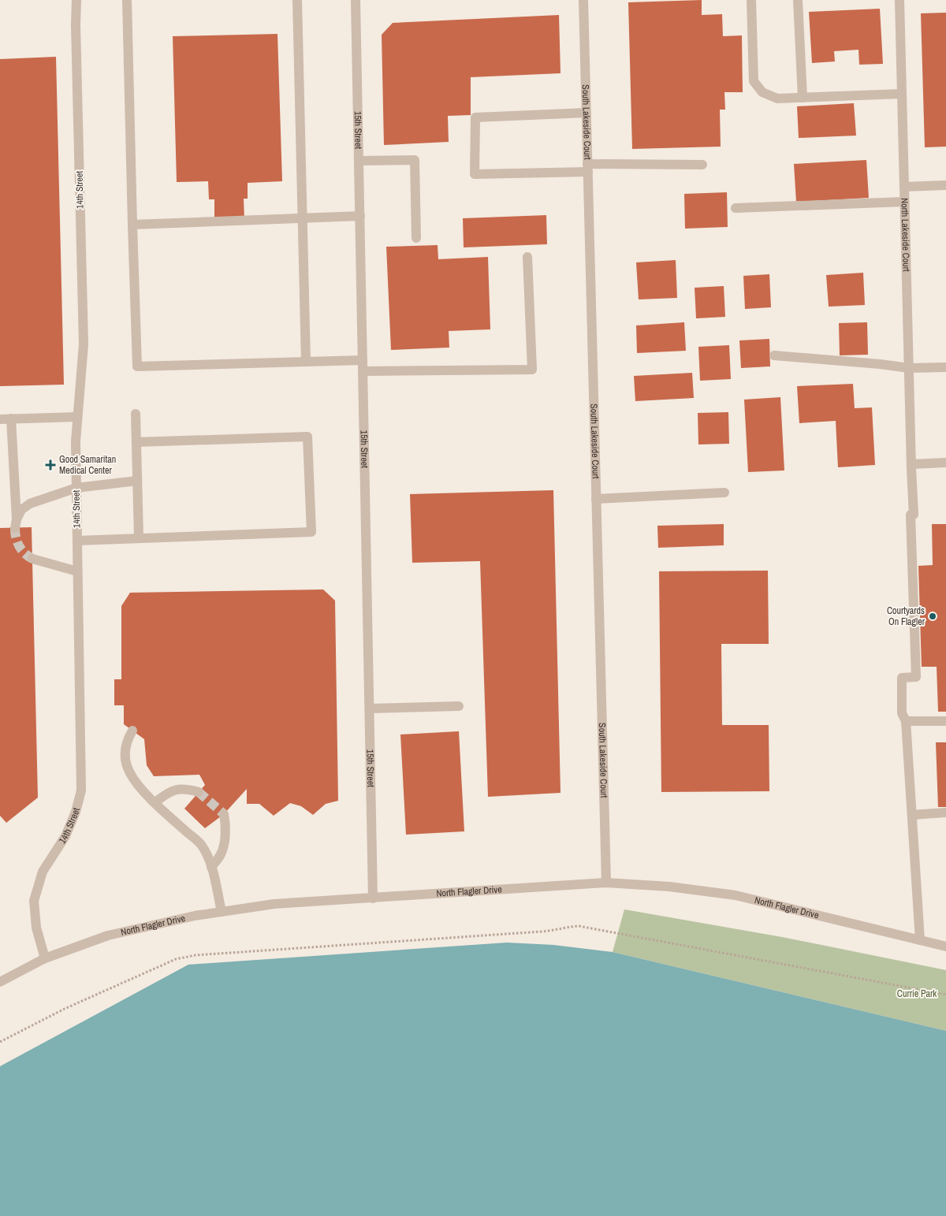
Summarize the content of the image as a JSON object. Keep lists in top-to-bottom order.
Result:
{
  "streets": {
    "street": [
      "South Lakeside Court",
      "15th Street",
      "14th Street",
      "North Lakeside Court",
      "North Flagler Drive"
    ]
  },
  "crossings": [
    ["South Lakeside Court", "North Flagler Drive"],
    ["15th Street", "North Flagler Drive"],
    ["14th Street", "North Flagler Drive"]
  ],
  "parks": ["Currie Park"],
  "places": {
    "health": ["Good Samaritan Medical Center"],
    "other": ["Courtyards On Flagler"]
  }
}
